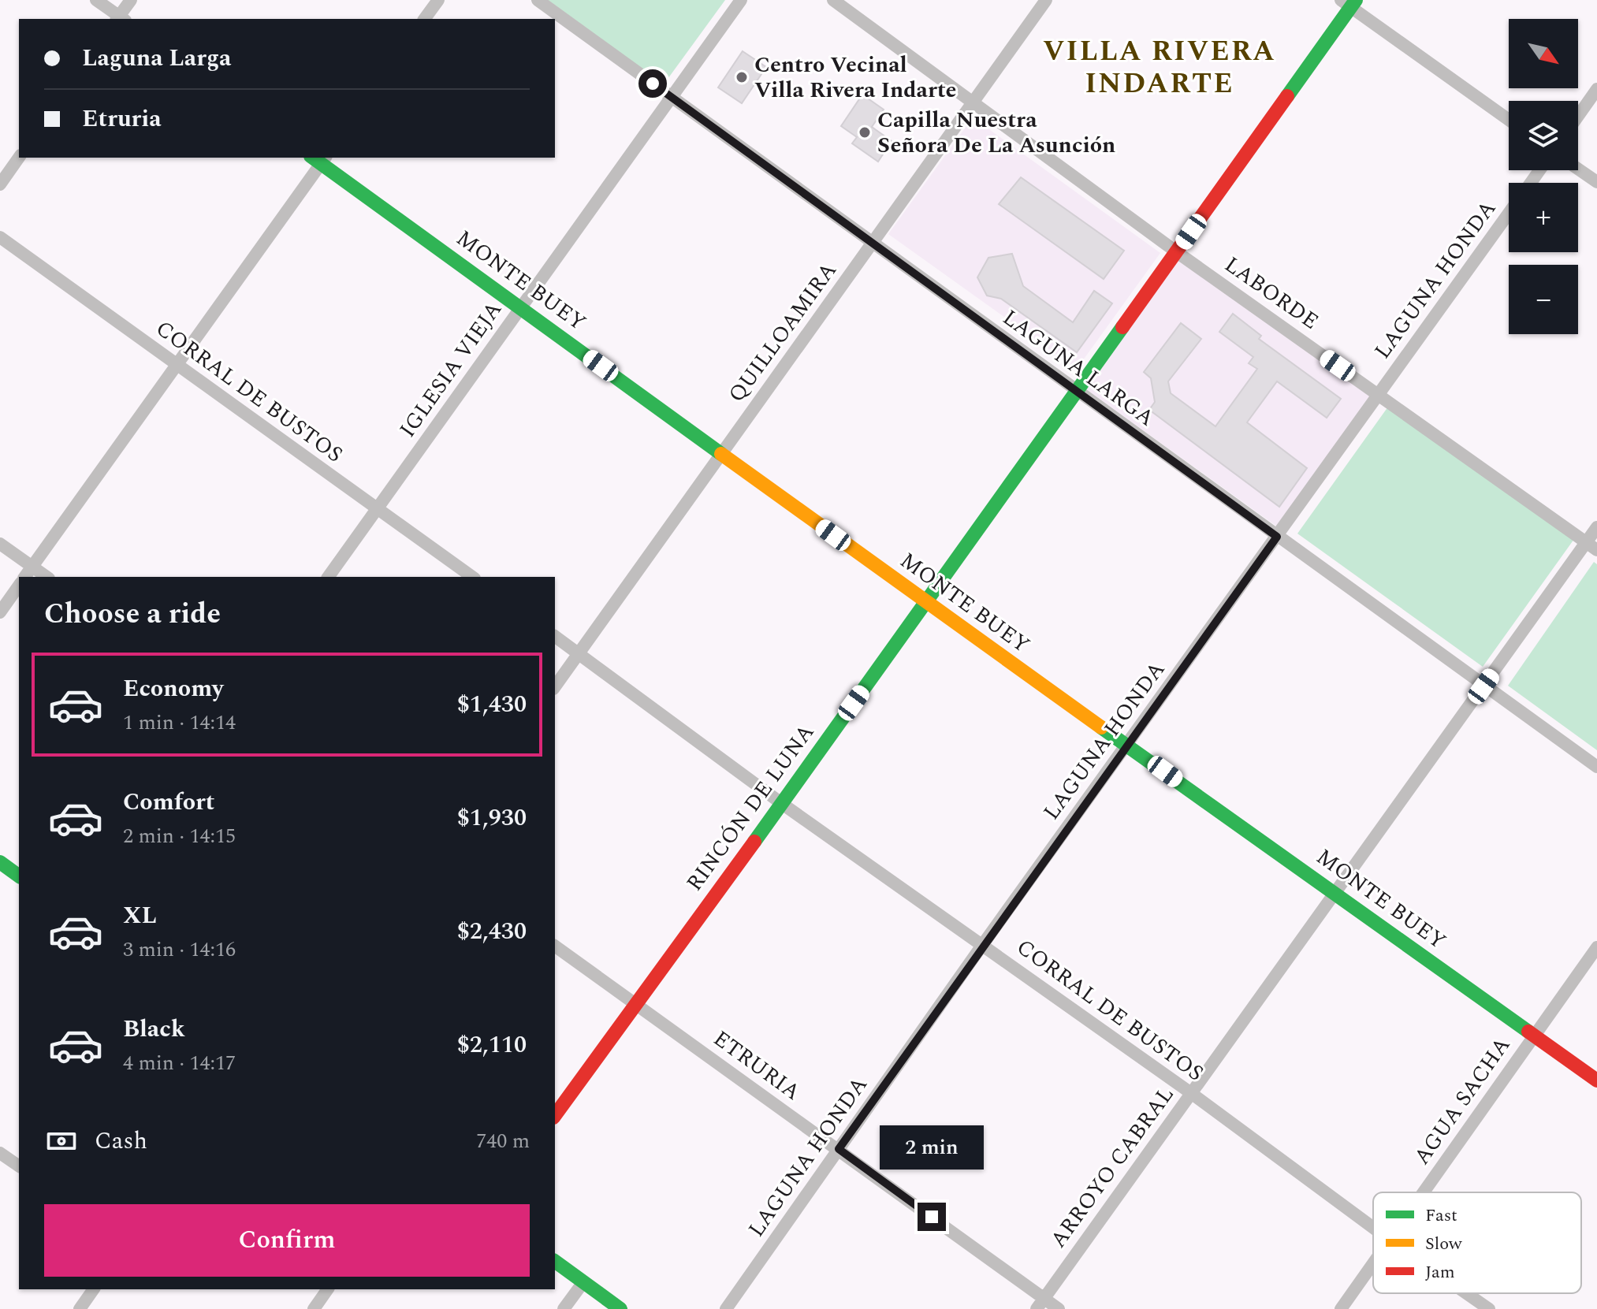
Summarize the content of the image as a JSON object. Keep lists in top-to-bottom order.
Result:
{
  "streets": {
    "street": [
      "LAGUNA HONDA",
      "MONTE BUEY",
      "LABORDE",
      "QUILLOAMIRA",
      "LAGUNA LARGA",
      "IGLESIA VIEJA",
      "CORRAL DE BUSTOS",
      "RINCÓN DE LUNA",
      "ETRURIA",
      "AGUA SACHA",
      "ARROYO CABRAL"
    ]
  },
  "crossings": [
    ["LAGUNA HONDA", "MONTE BUEY"],
    ["LAGUNA HONDA", "LABORDE"],
    ["LAGUNA HONDA", "LAGUNA LARGA"],
    ["LAGUNA HONDA", "CORRAL DE BUSTOS"],
    ["LAGUNA HONDA", "ETRURIA"],
    ["MONTE BUEY", "QUILLOAMIRA"],
    ["MONTE BUEY", "IGLESIA VIEJA"],
    ["MONTE BUEY", "RINCÓN DE LUNA"],
    ["MONTE BUEY", "AGUA SACHA"],
    ["MONTE BUEY", "ARROYO CABRAL"],
    ["LABORDE", "QUILLOAMIRA"],
    ["LABORDE", "RINCÓN DE LUNA"],
    ["LABORDE", "ARROYO CABRAL"],
    ["QUILLOAMIRA", "LAGUNA LARGA"],
    ["QUILLOAMIRA", "CORRAL DE BUSTOS"],
    ["LAGUNA LARGA", "IGLESIA VIEJA"],
    ["LAGUNA LARGA", "RINCÓN DE LUNA"],
    ["LAGUNA LARGA", "ARROYO CABRAL"],
    ["IGLESIA VIEJA", "CORRAL DE BUSTOS"],
    ["CORRAL DE BUSTOS", "RINCÓN DE LUNA"],
    ["CORRAL DE BUSTOS", "ARROYO CABRAL"],
    ["RINCÓN DE LUNA", "ETRURIA"],
    ["ETRURIA", "ARROYO CABRAL"]
  ],
  "districts": ["VILLA RIVERA INDARTE"],
  "places": ["Centro Vecinal Villa Rivera Indarte", "Capilla Nuestra Señora De La Asunción"],
  "legend": ["Fast", "Slow", "Jam"],
  "north": "bottom right",
  "page": {
    "map_buttons": ["+", "−"],
    "banner": ["Laguna Larga", "Etruria"],
    "heading": "Choose a ride",
    "list": [
      {
        "name": "Economy",
        "note": "1 min · 14:14",
        "value": "$1,430"
      },
      {
        "name": "Comfort",
        "note": "2 min · 14:15",
        "value": "$1,930"
      },
      {
        "name": "XL",
        "note": "3 min · 14:16",
        "value": "$2,430"
      },
      {
        "name": "Black",
        "note": "4 min · 14:17",
        "value": "$2,110"
      }
    ],
    "pay": ["Cash", "740 m"],
    "bubble": "2 min",
    "buttons": "Confirm"
  }
}
